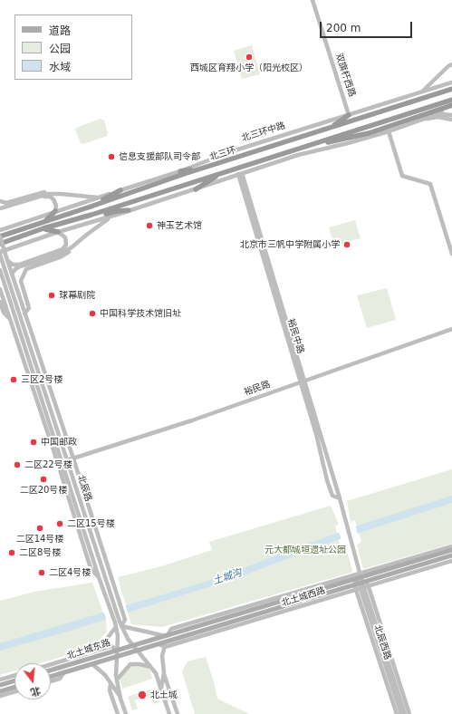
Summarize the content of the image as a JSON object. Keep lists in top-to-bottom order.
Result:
{
  "streets": {
    "highway": ["北三环"],
    "main road": ["北土城西路", "北土城东路"],
    "street": [
      "双旗杆西路",
      "北三环中路",
      "裕民中路",
      "裕民路",
      "北辰路",
      "北辰西路"
    ]
  },
  "crossings": [
    ["双旗杆西路", "北三环中路"],
    ["北三环", "北辰路"],
    ["裕民中路", "裕民路"],
    ["裕民中路", "北辰西路"],
    ["裕民路", "北辰路"],
    ["北辰路", "北土城西路"],
    ["北辰路", "北土城东路"],
    ["北土城西路", "北辰西路"],
    ["北土城西路", "北土城东路"]
  ],
  "water": ["土城沟"],
  "parks": ["元大都城垣遗址公园"],
  "places": [
    "西城区育翔小学（阳光校区）",
    "信息支援部队司令部",
    "神玉艺术馆",
    "北京市三帆中学附属小学",
    "球幕剧院",
    "中国科学技术馆旧址",
    "三区2号楼",
    "中国邮政",
    "二区22号楼",
    "二区20号楼",
    "二区15号楼",
    "二区14号楼",
    "二区8号楼",
    "二区4号楼",
    "北土城"
  ],
  "legend": ["道路", "公园", "水域"],
  "scale_bar": "200 m",
  "north": "bottom"
}
